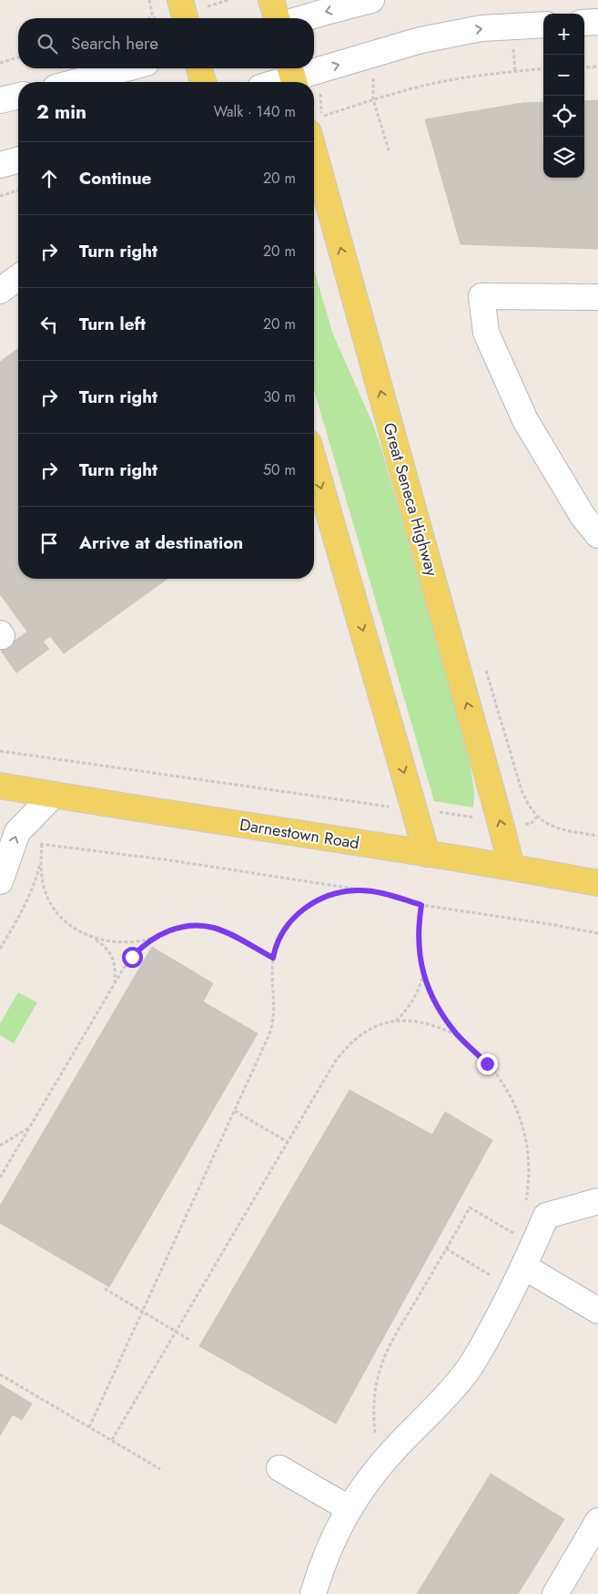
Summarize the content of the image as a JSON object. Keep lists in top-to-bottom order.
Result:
{
  "streets": {
    "main road": ["Great Seneca Highway", "Darnestown Road"]
  },
  "crossings": [
    ["Great Seneca Highway", "Darnestown Road"]
  ],
  "page": {
    "map_buttons": ["+", "−"],
    "search": "Search here",
    "heading": ["2 min", "Walk · 140 m"],
    "list": [
      ["Continue", "20 m"],
      ["Turn right", "20 m"],
      ["Turn left", "20 m"],
      ["Turn right", "30 m"],
      ["Turn right", "50 m"],
      "Arrive at destination"
    ]
  }
}
